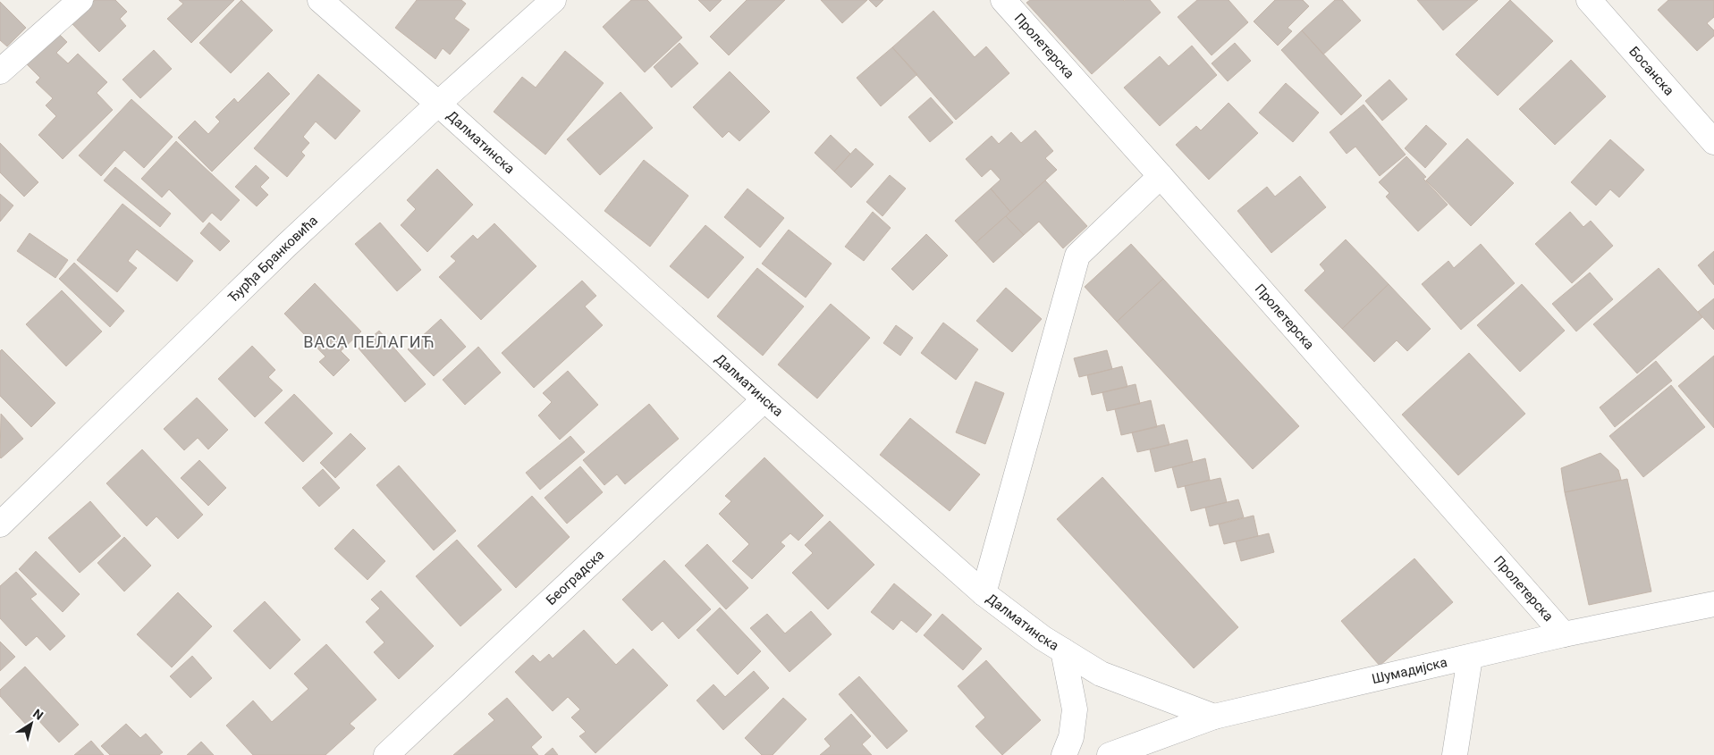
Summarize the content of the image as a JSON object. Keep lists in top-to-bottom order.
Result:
{
  "streets": {
    "street": [
      "Пролетерска",
      "Босанска",
      "Далматинска",
      "Ђурђа Бранковића",
      "Београдска",
      "Шумадијска"
    ]
  },
  "crossings": [
    ["Пролетерска", "Шумадијска"],
    ["Далматинска", "Ђурђа Бранковића"],
    ["Далматинска", "Београдска"],
    ["Далматинска", "Шумадијска"]
  ],
  "districts": ["ВАСА ПЕЛАГИЋ"],
  "north": "top right"
}
